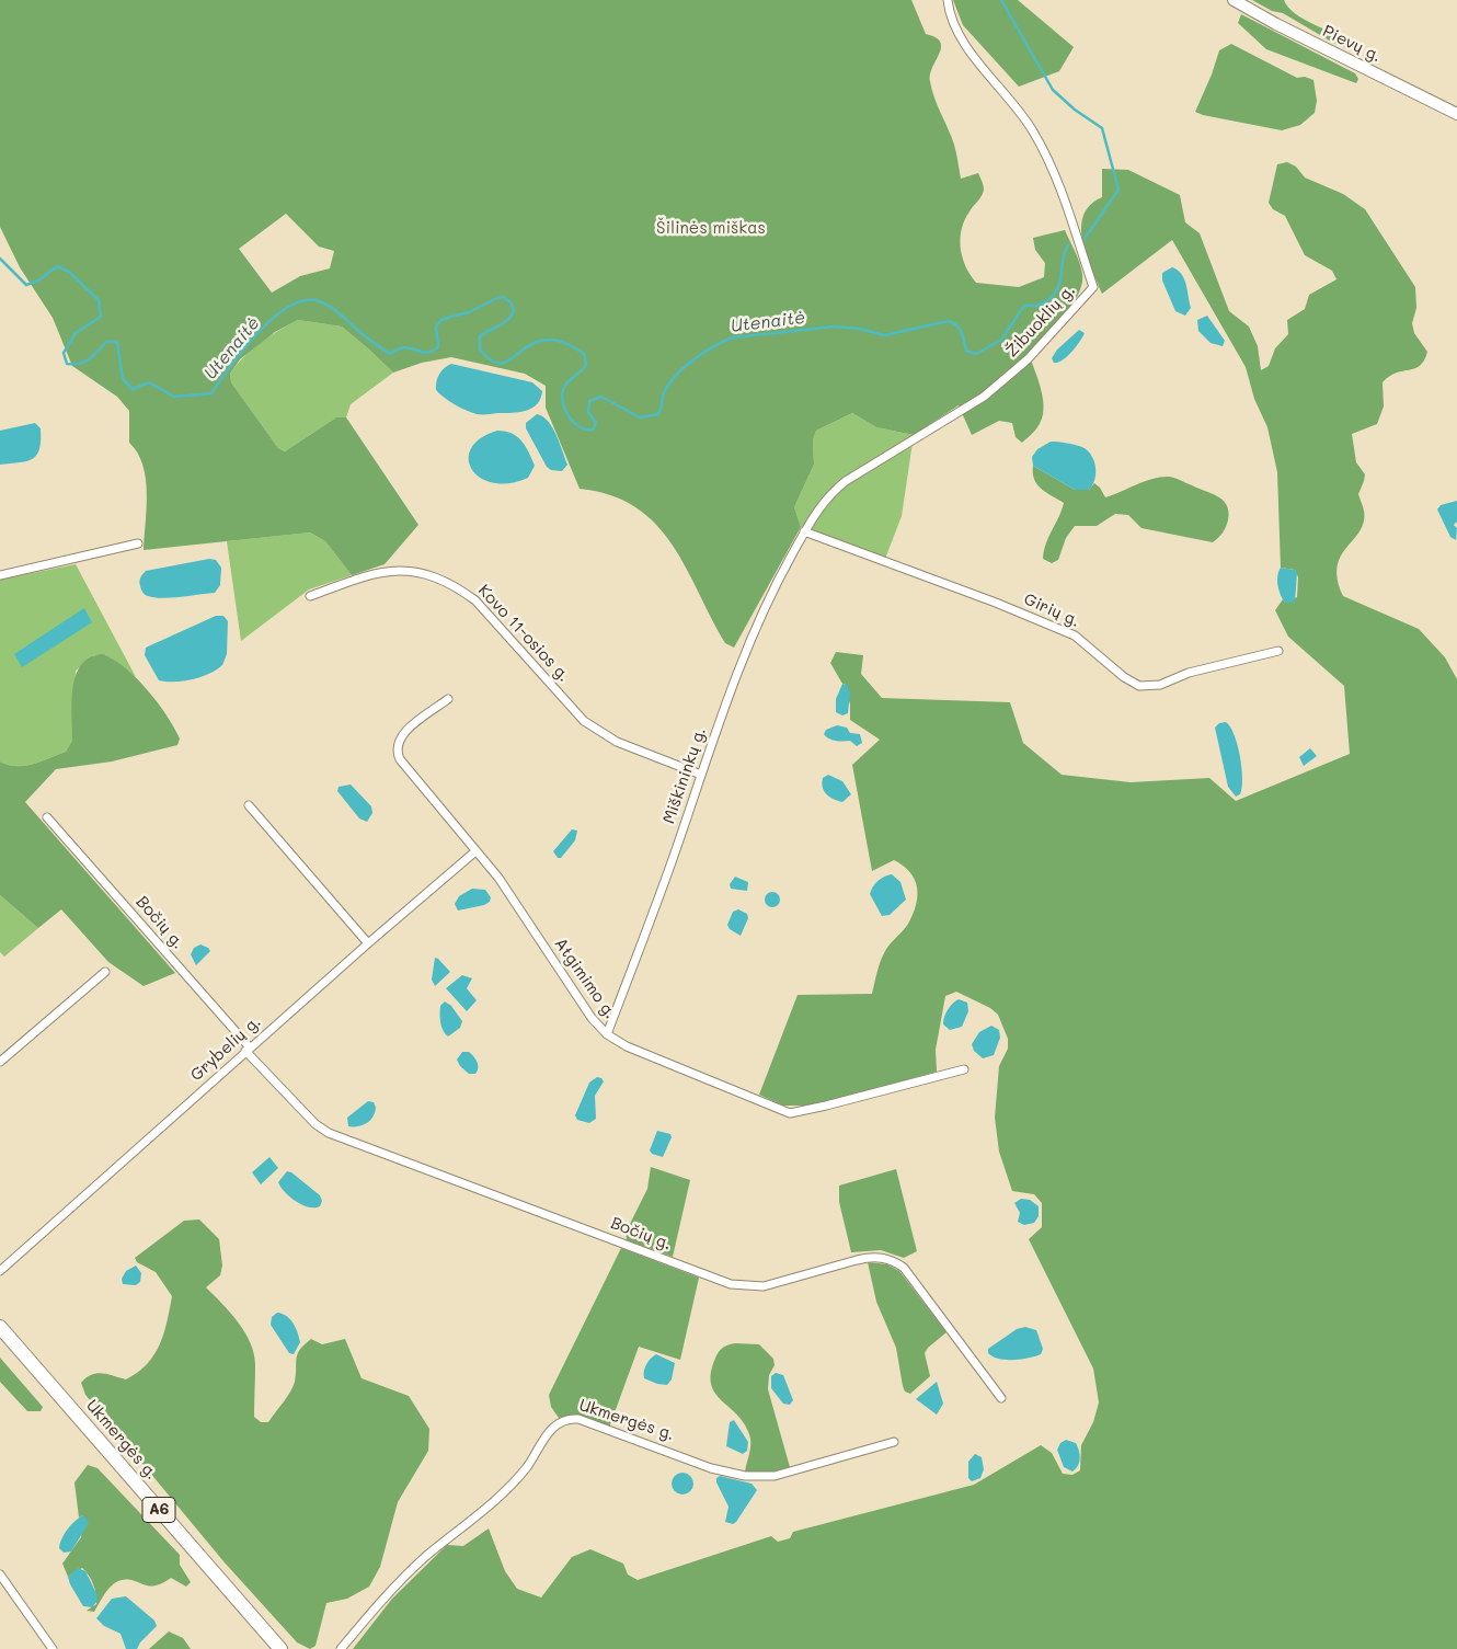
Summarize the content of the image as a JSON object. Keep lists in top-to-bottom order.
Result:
{
  "streets": {
    "highway": ["Ukmergės g.", "A6"],
    "main road": ["Pievų g."],
    "street": [
      "Žibuoklių g.",
      "Girių g.",
      "Kovo 11-osios g.",
      "Miškininkų g.",
      "Bočių g.",
      "Atgimimo g.",
      "Grybelių g."
    ]
  },
  "crossings": [
    ["Žibuoklių g.", "Girių g."],
    ["Žibuoklių g.", "Miškininkų g."],
    ["Girių g.", "Miškininkų g."],
    ["Kovo 11-osios g.", "Miškininkų g."],
    ["Miškininkų g.", "Atgimimo g."],
    ["Bočių g.", "Grybelių g."],
    ["Atgimimo g.", "Grybelių g."]
  ],
  "water": ["Utenaitė"],
  "parks": ["Šilinės miškas"]
}
